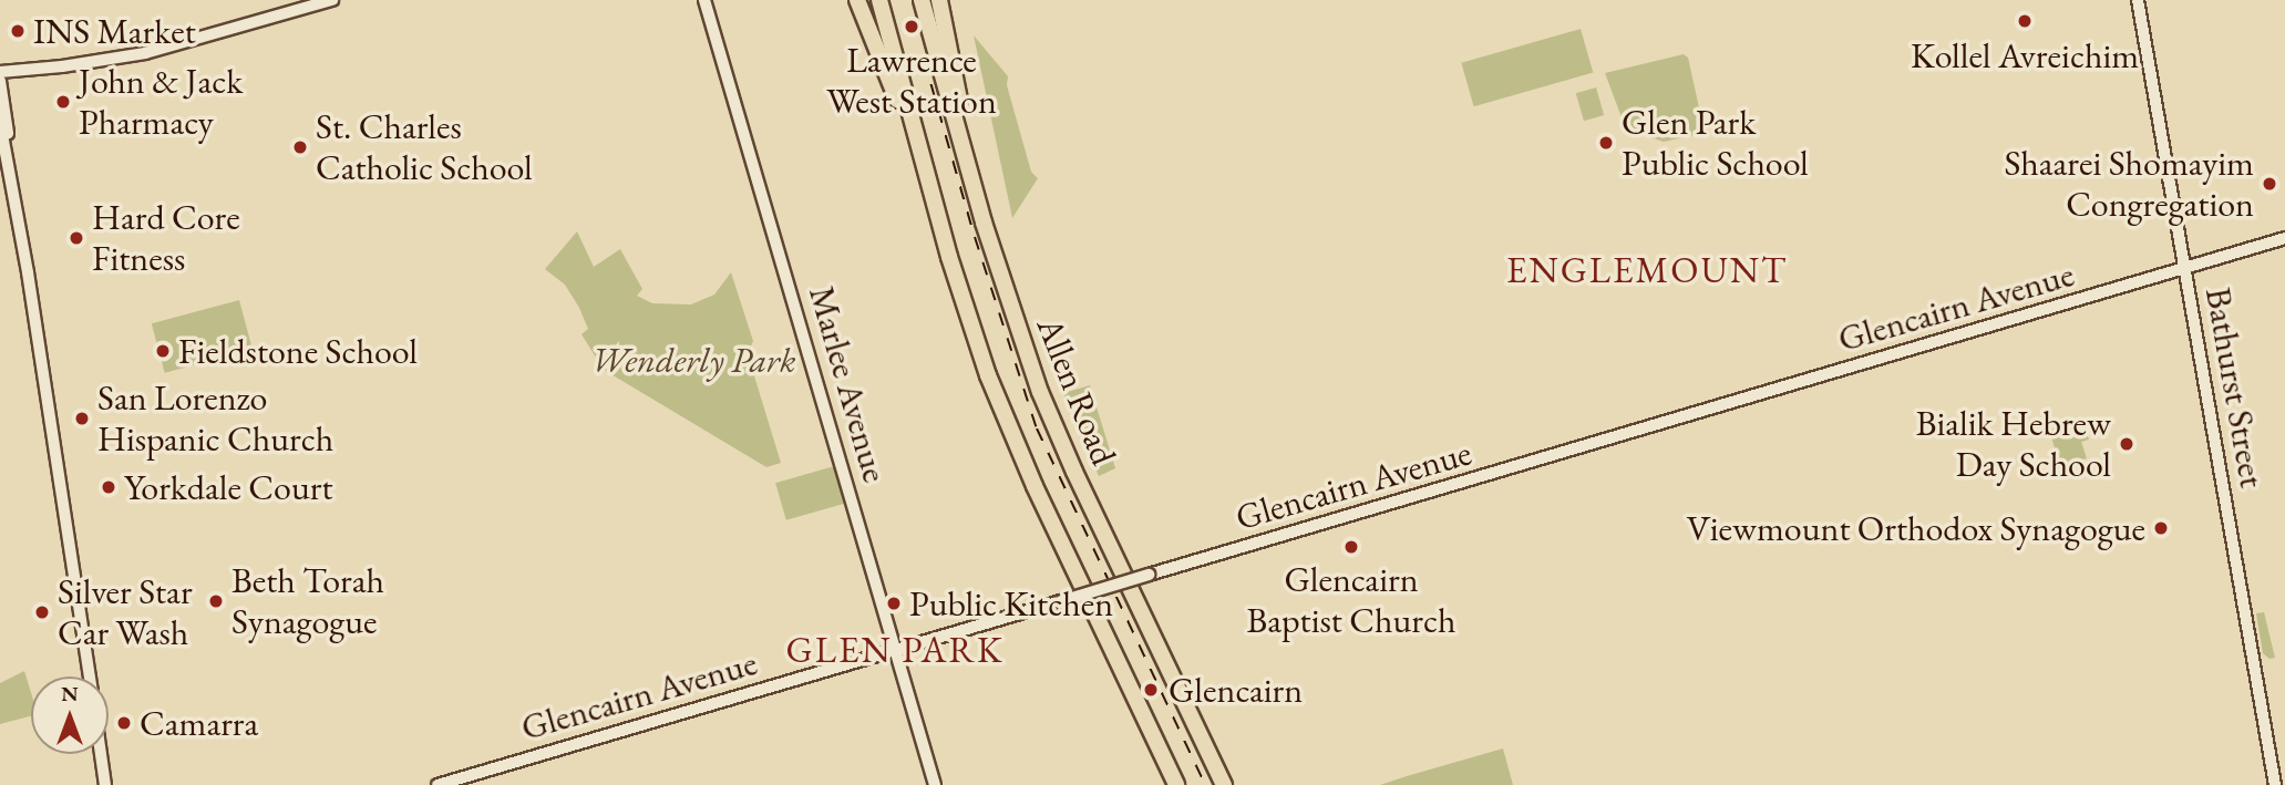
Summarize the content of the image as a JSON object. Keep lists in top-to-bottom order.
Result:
{
  "streets": {
    "highway": ["Allen Road"],
    "main road": ["Bathurst Street"],
    "street": ["Glencairn Avenue", "Marlee Avenue"]
  },
  "crossings": [
    ["Glencairn Avenue", "Marlee Avenue"],
    ["Glencairn Avenue", "Bathurst Street"]
  ],
  "districts": ["ENGLEMOUNT", "GLEN PARK"],
  "parks": ["Wenderly Park"],
  "places": [
    "Kollel Avreichim",
    "Lawrence West Station",
    "INS Market",
    "John & Jack Pharmacy",
    "Glen Park Public School",
    "St. Charles Catholic School",
    "Shaarei Shomayim Congregation",
    "Hard Core Fitness",
    "Fieldstone School",
    "San Lorenzo Hispanic Church",
    "Bialik Hebrew Day School",
    "Yorkdale Court",
    "Viewmount Orthodox Synagogue",
    "Glencairn Baptist Church",
    "Beth Torah Synagogue",
    "Public Kitchen",
    "Silver Star Car Wash",
    "Glencairn",
    "Camarra"
  ],
  "north": "top"
}
